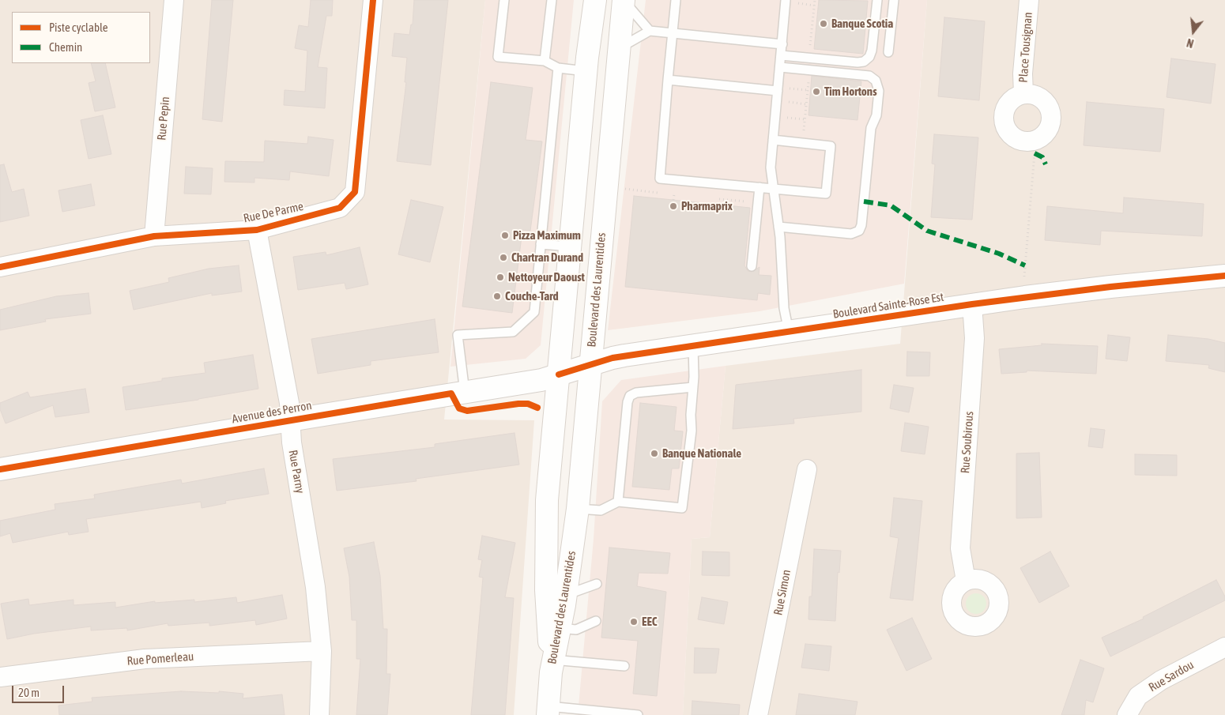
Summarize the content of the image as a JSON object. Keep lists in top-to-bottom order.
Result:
{
  "streets": {
    "main road": ["Boulevard des Laurentides", "Boulevard Sainte-Rose Est", "Avenue des Perron"],
    "street": [
      "Place Tousignan",
      "Rue Pepin",
      "Rue De Parme",
      "Rue Soubirous",
      "Rue Parny",
      "Rue Simon",
      "Rue Pomerleau",
      "Rue Sardou"
    ]
  },
  "crossings": [
    ["Rue Pepin", "Rue De Parme"],
    ["Rue De Parme", "Rue Parny"],
    ["Boulevard des Laurentides", "Boulevard Sainte-Rose Est"],
    ["Boulevard des Laurentides", "Avenue des Perron"],
    ["Boulevard Sainte-Rose Est", "Avenue des Perron"],
    ["Boulevard Sainte-Rose Est", "Rue Soubirous"],
    ["Avenue des Perron", "Rue Parny"],
    ["Rue Parny", "Rue Pomerleau"]
  ],
  "places": [
    "Banque Scotia",
    "Tim Hortons",
    "Pharmaprix",
    "Pizza Maximum",
    "Chartran Durand",
    "Nettoyeur Daoust",
    "Couche-Tard",
    "Banque Nationale",
    "EEC"
  ],
  "legend": ["Piste cyclable", "Chemin"],
  "scale_bar": "20 m",
  "north": "bottom"
}
